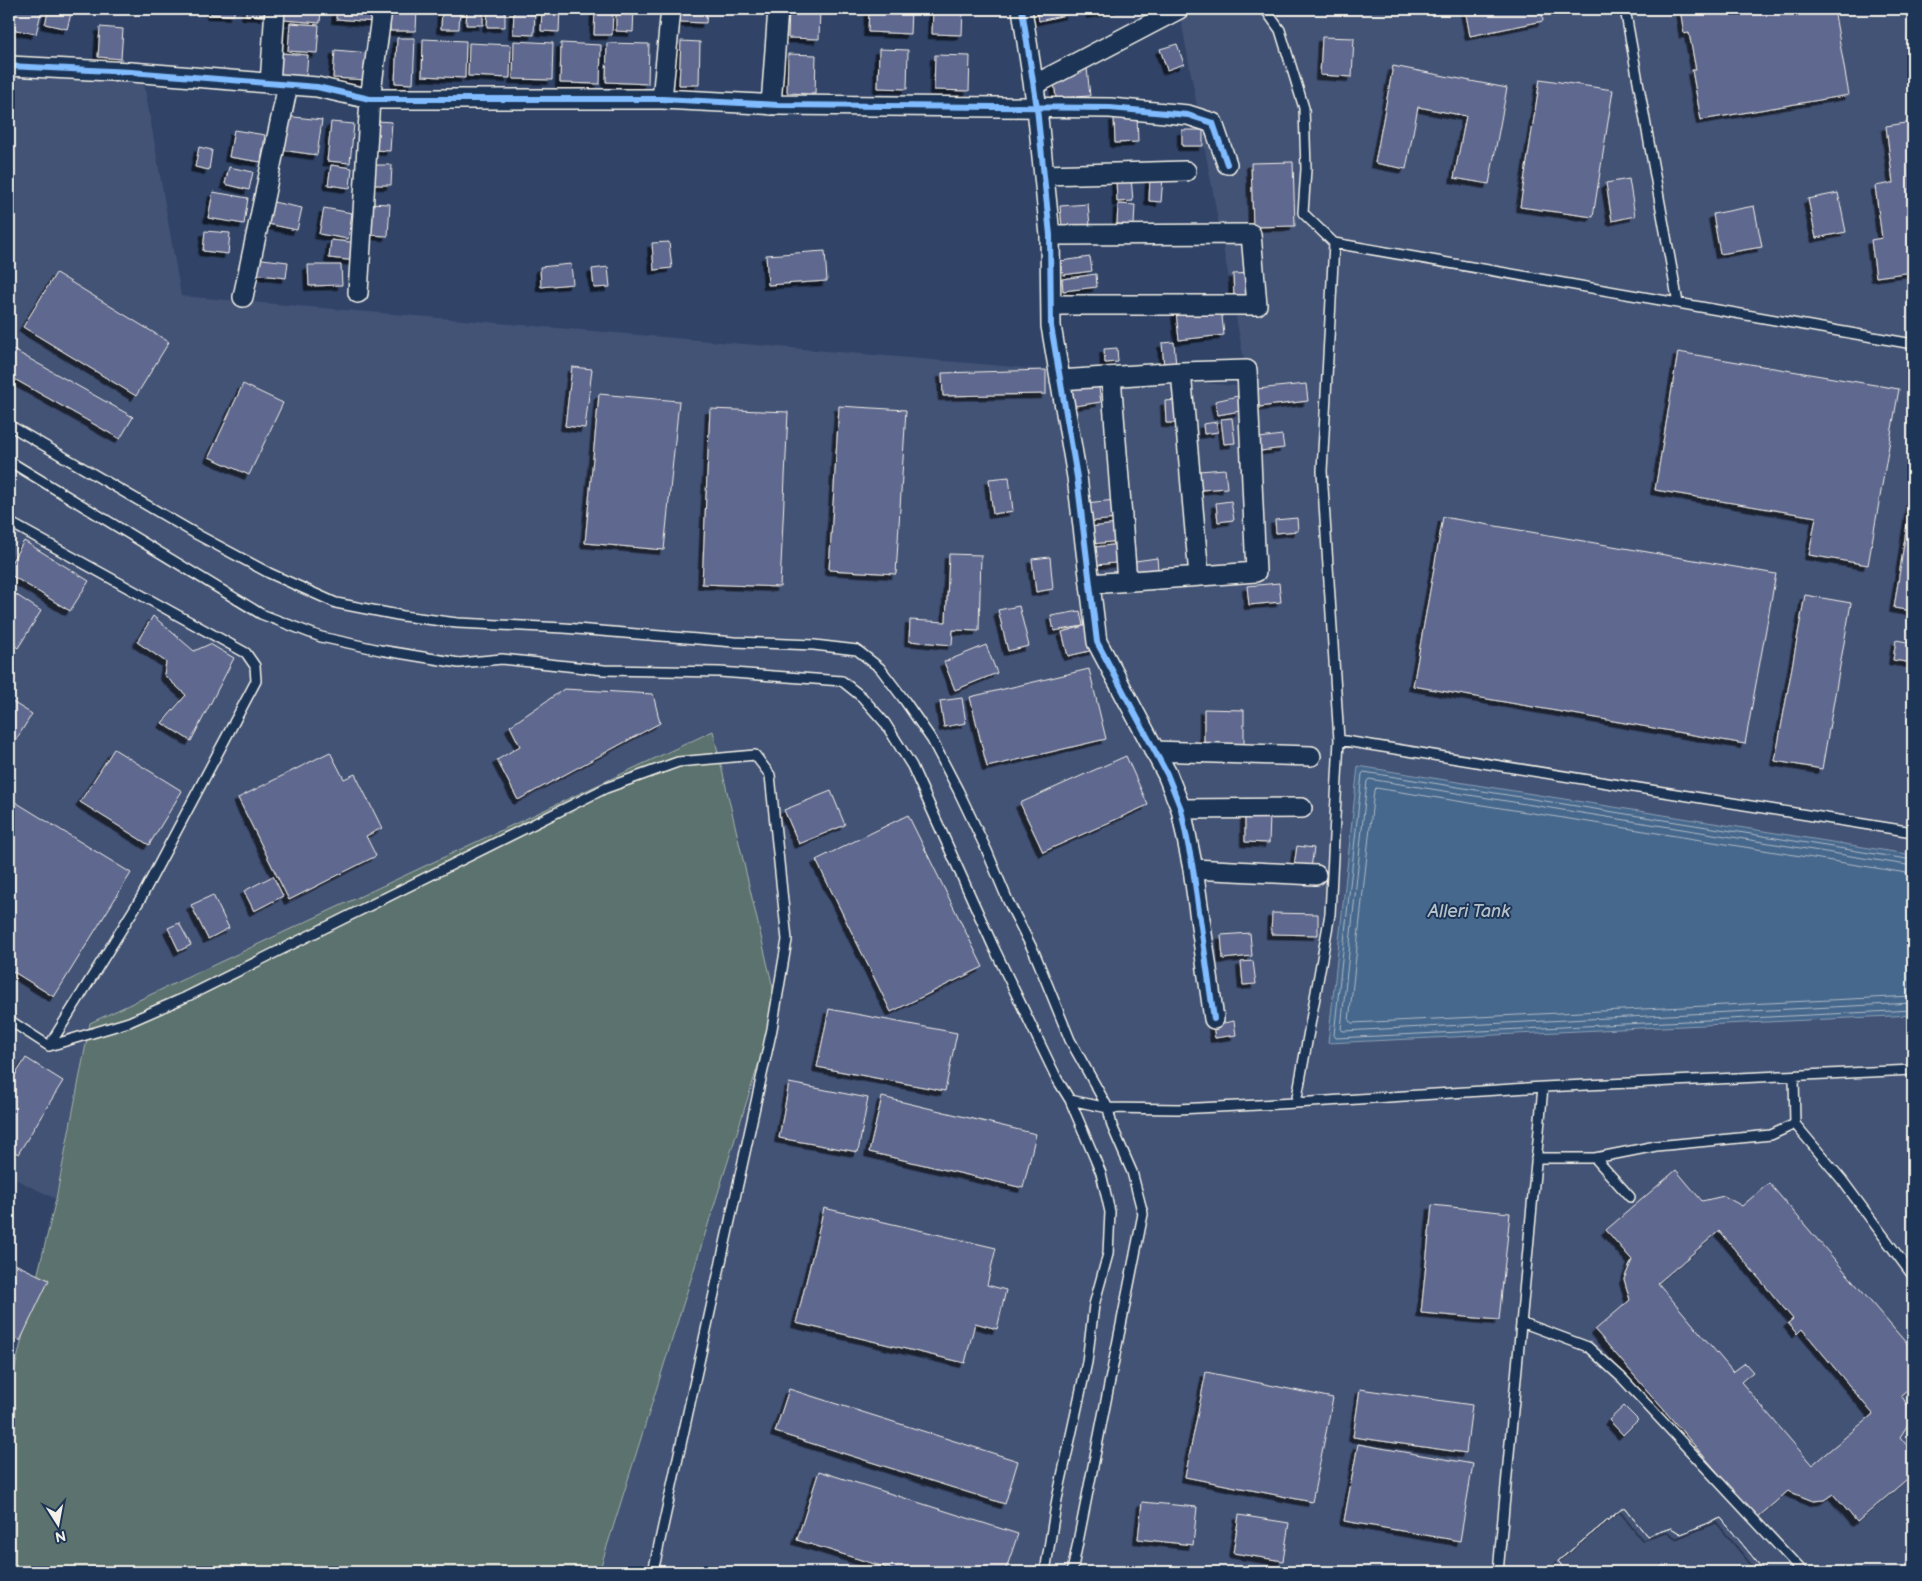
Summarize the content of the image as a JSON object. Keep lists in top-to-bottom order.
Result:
{
  "water": ["Alleri Tank"],
  "north": "bottom"
}
